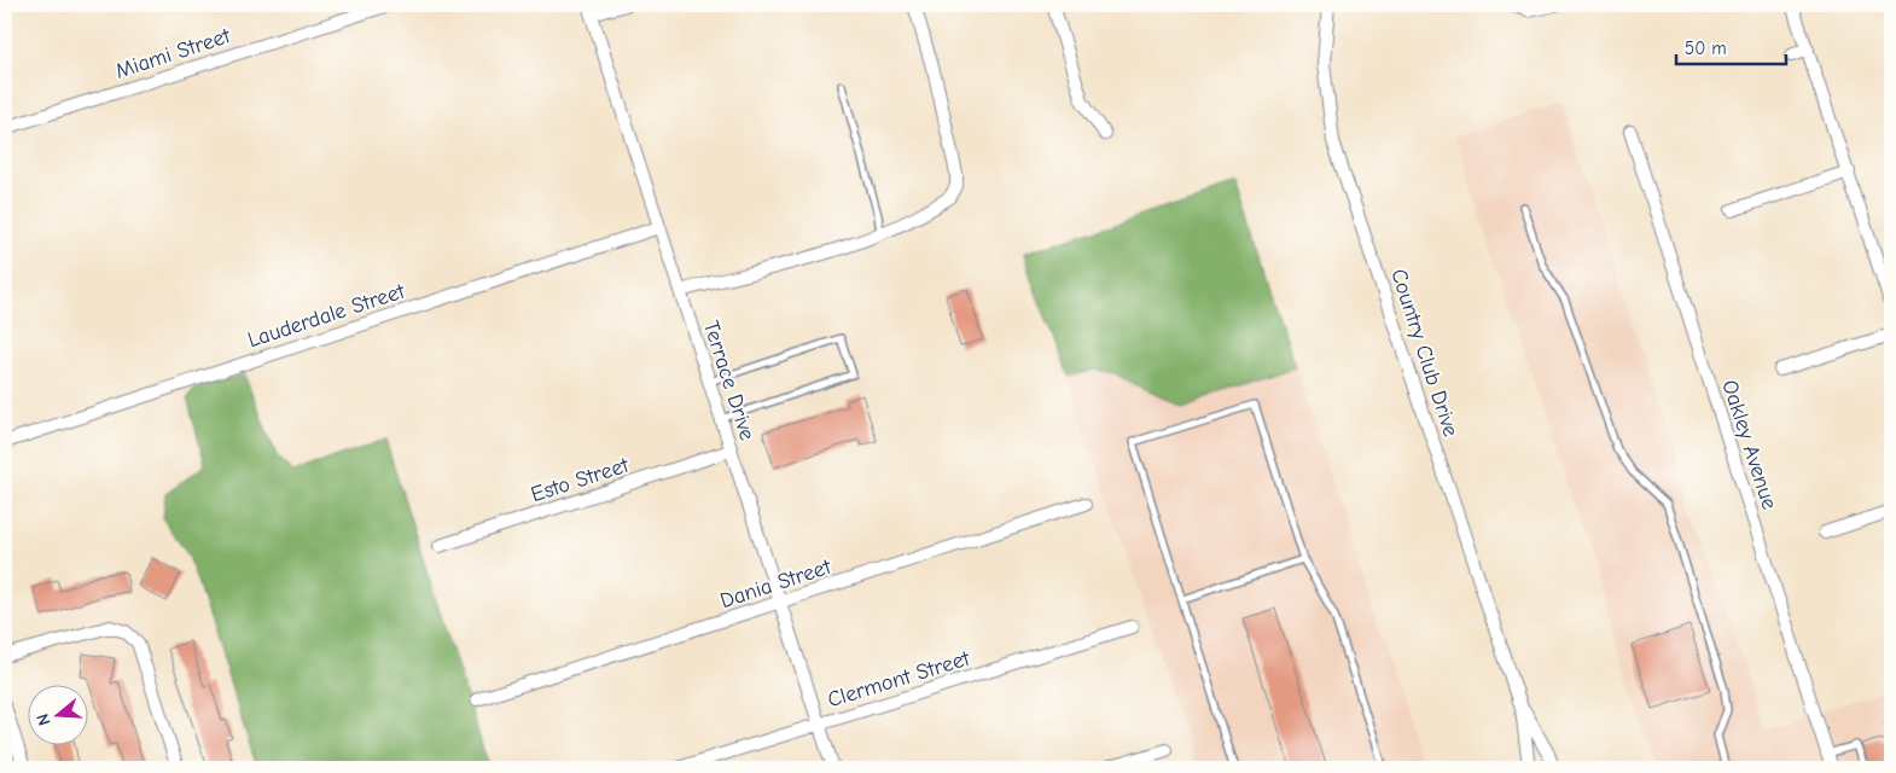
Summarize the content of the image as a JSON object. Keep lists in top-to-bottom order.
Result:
{
  "streets": {
    "street": [
      "Miami Street",
      "Lauderdale Street",
      "Country Club Drive",
      "Terrace Drive",
      "Oakley Avenue",
      "Esto Street",
      "Dania Street",
      "Clermont Street"
    ]
  },
  "crossings": [
    ["Lauderdale Street", "Terrace Drive"],
    ["Terrace Drive", "Esto Street"],
    ["Terrace Drive", "Dania Street"],
    ["Terrace Drive", "Clermont Street"]
  ],
  "scale_bar": "50 m",
  "north": "left"
}
